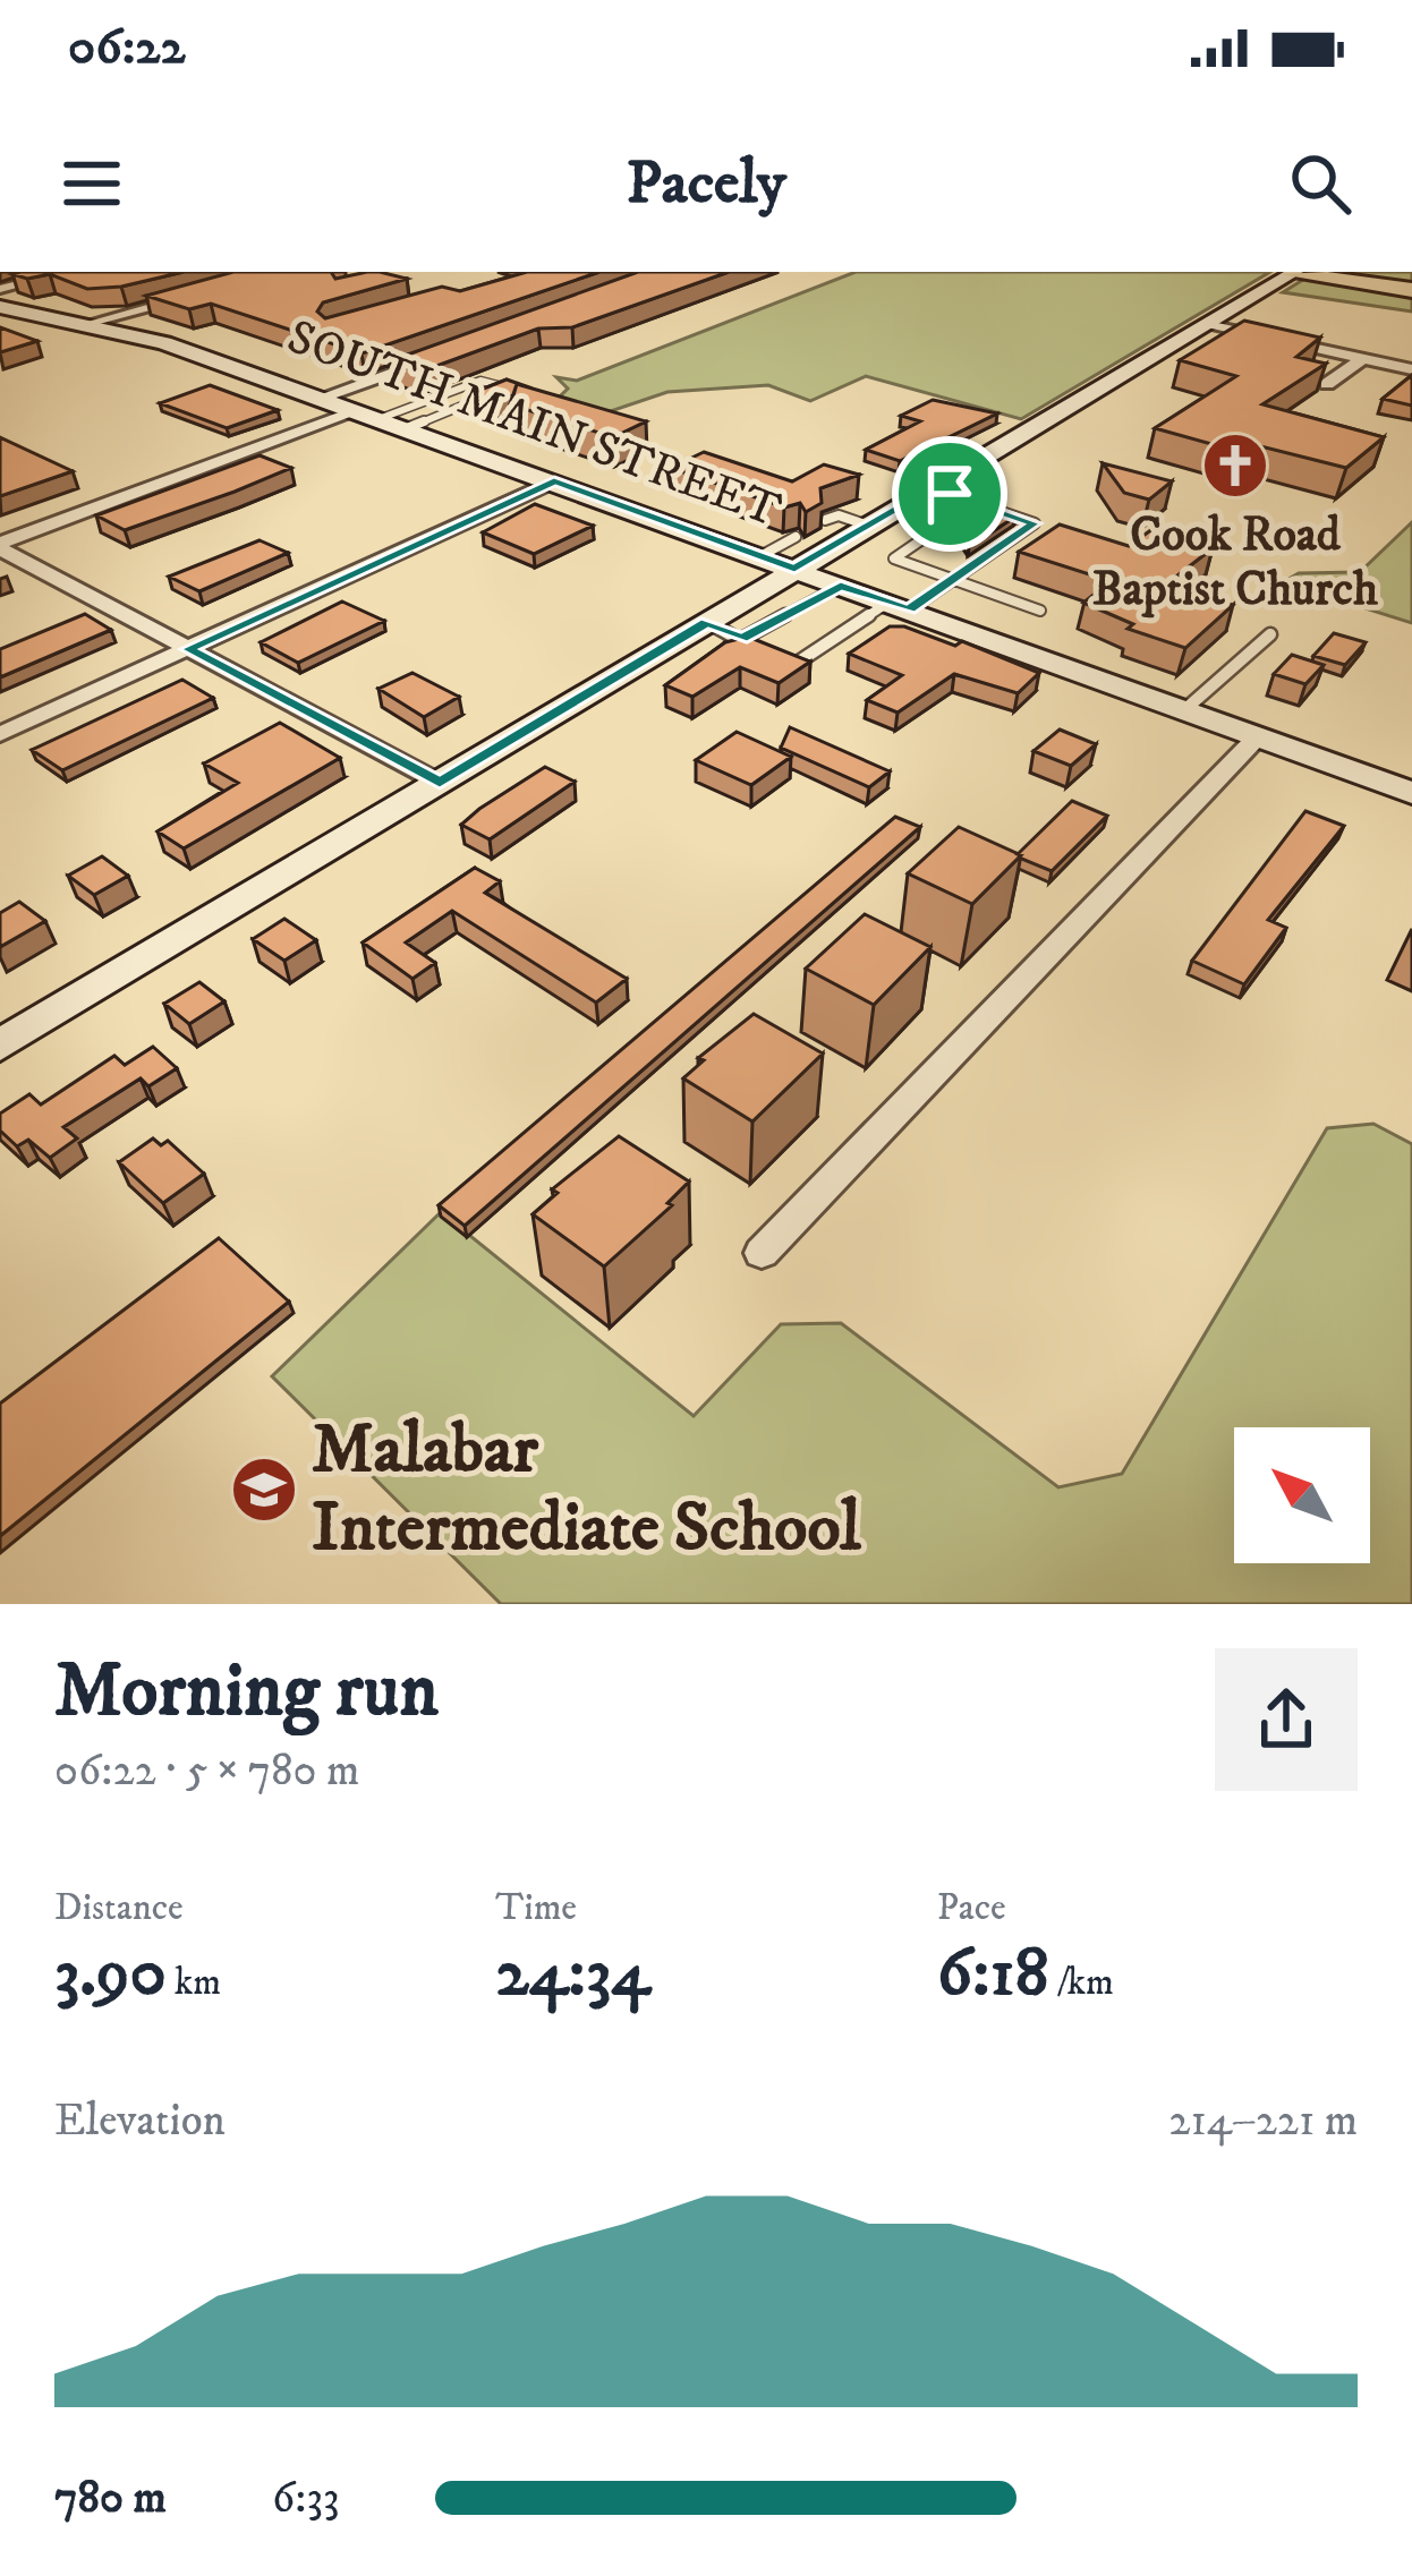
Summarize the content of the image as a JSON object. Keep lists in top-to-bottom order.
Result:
{
  "streets": {
    "main road": ["SOUTH MAIN STREET"]
  },
  "places": {
    "church": ["Cook Road Baptist Church"],
    "school or university": ["Malabar Intermediate School"]
  },
  "north": "top left",
  "page": {
    "status": "06:22",
    "header": "Pacely",
    "heading": ["Morning run", "06:22 · 5 × 780 m"],
    "stats": [
      ["Distance", "3.90 km"],
      ["Time", "24:34"],
      ["Pace", "6:18 /km"]
    ],
    "chart": ["Elevation", "214–221 m"],
    "list": [
      {
        "name": "780 m",
        "note": "6:33"
      }
    ]
  }
}
